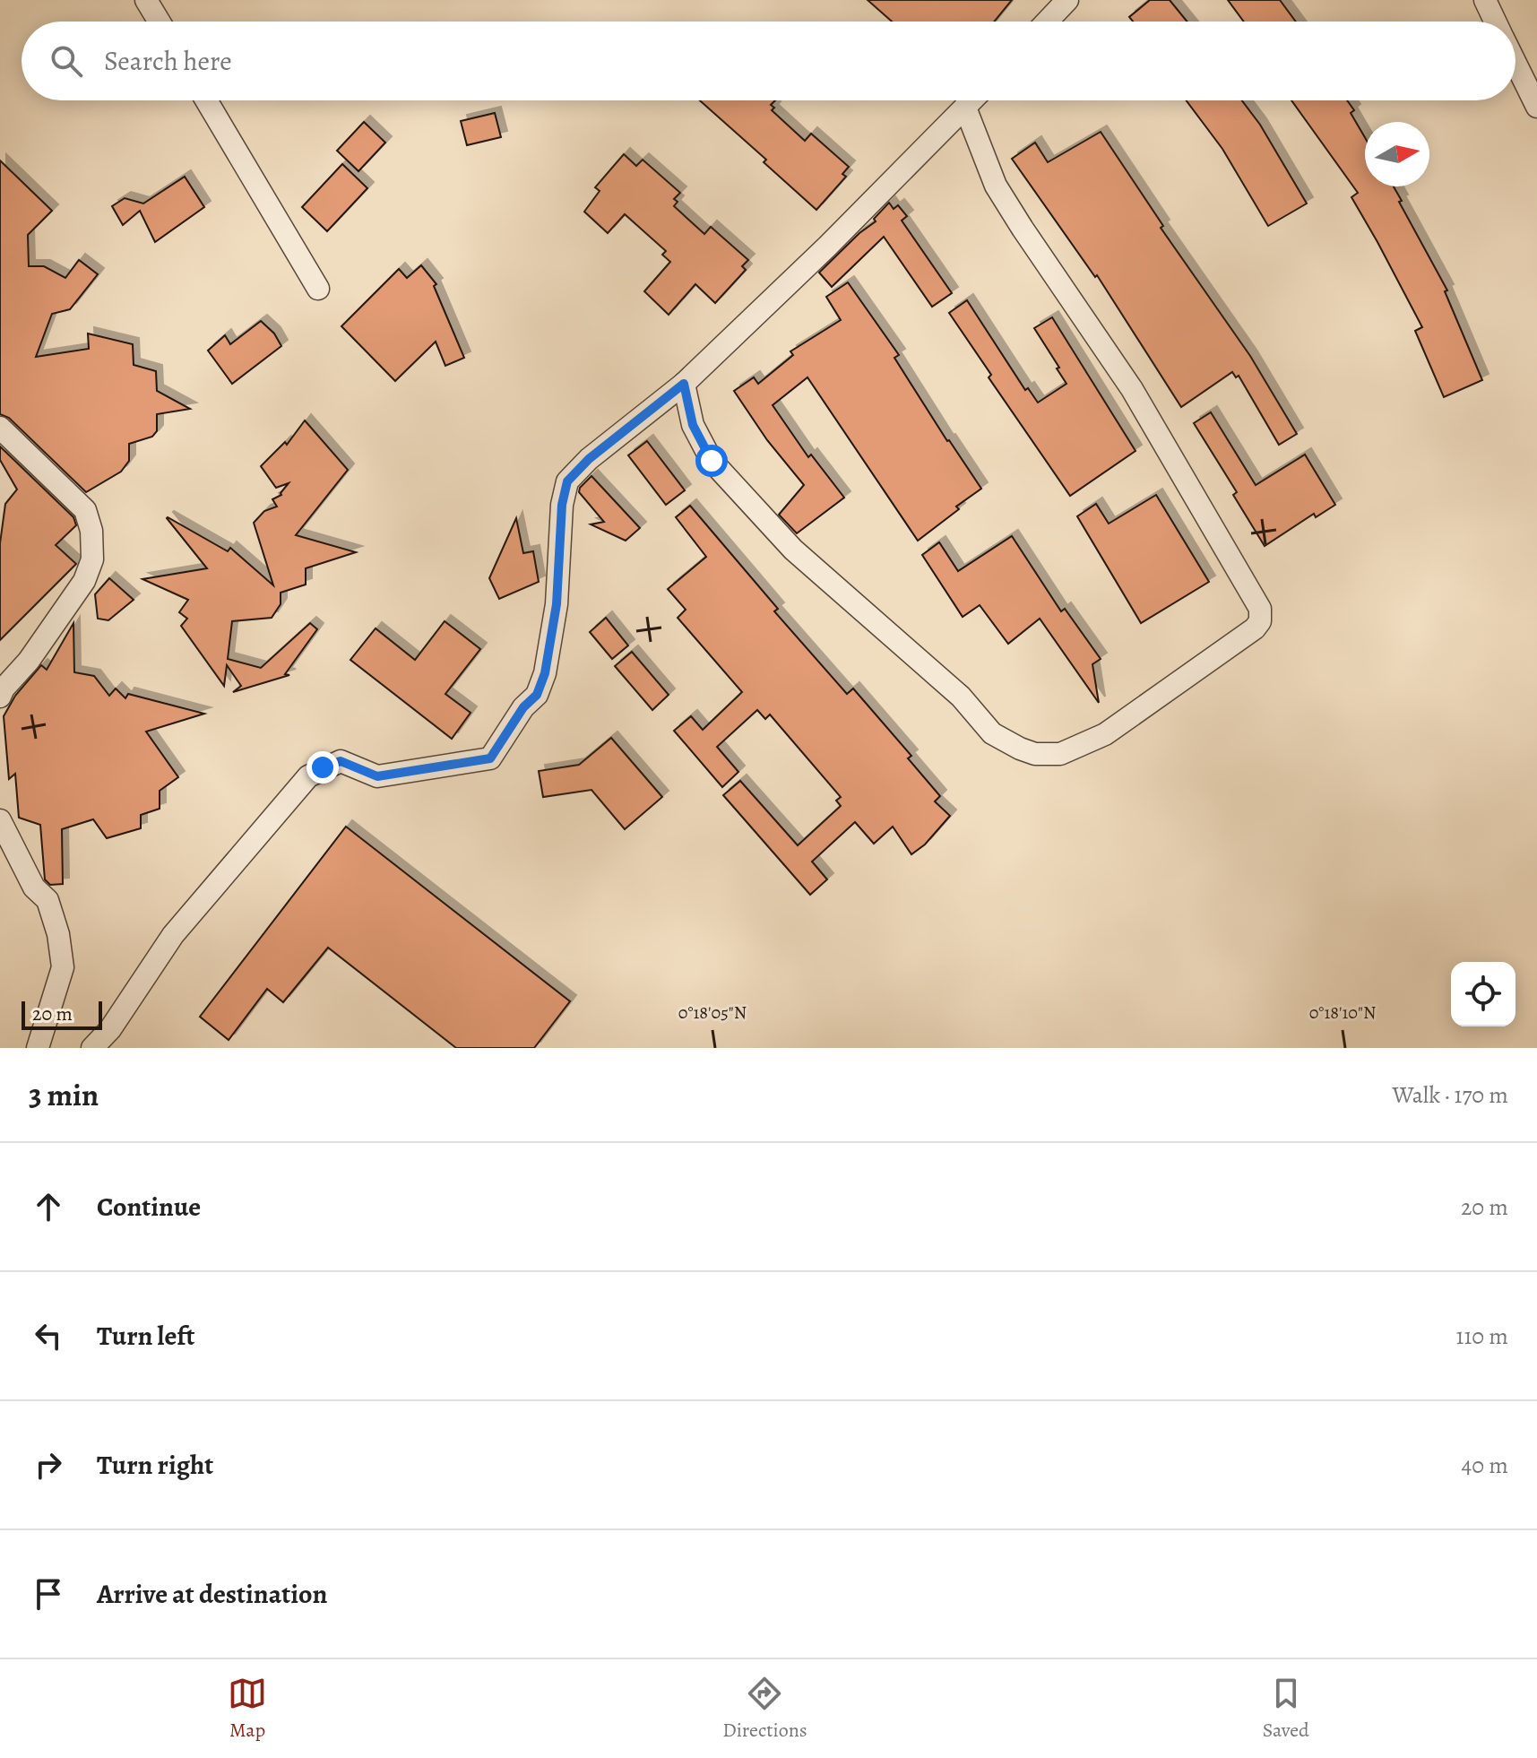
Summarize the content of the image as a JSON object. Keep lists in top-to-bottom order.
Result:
{
  "scale_bar": "20 m",
  "north": "right",
  "page": {
    "search": "Search here",
    "scale": "20 m",
    "heading": ["3 min", "Walk · 170 m"],
    "list": [
      ["Continue", "20 m"],
      ["Turn left", "110 m"],
      ["Turn right", "40 m"],
      "Arrive at destination"
    ],
    "nav": ["Map", "Directions", "Saved"]
  },
  "coordinates": ["0°18'05\"N", "0°18'10\"N"]
}
